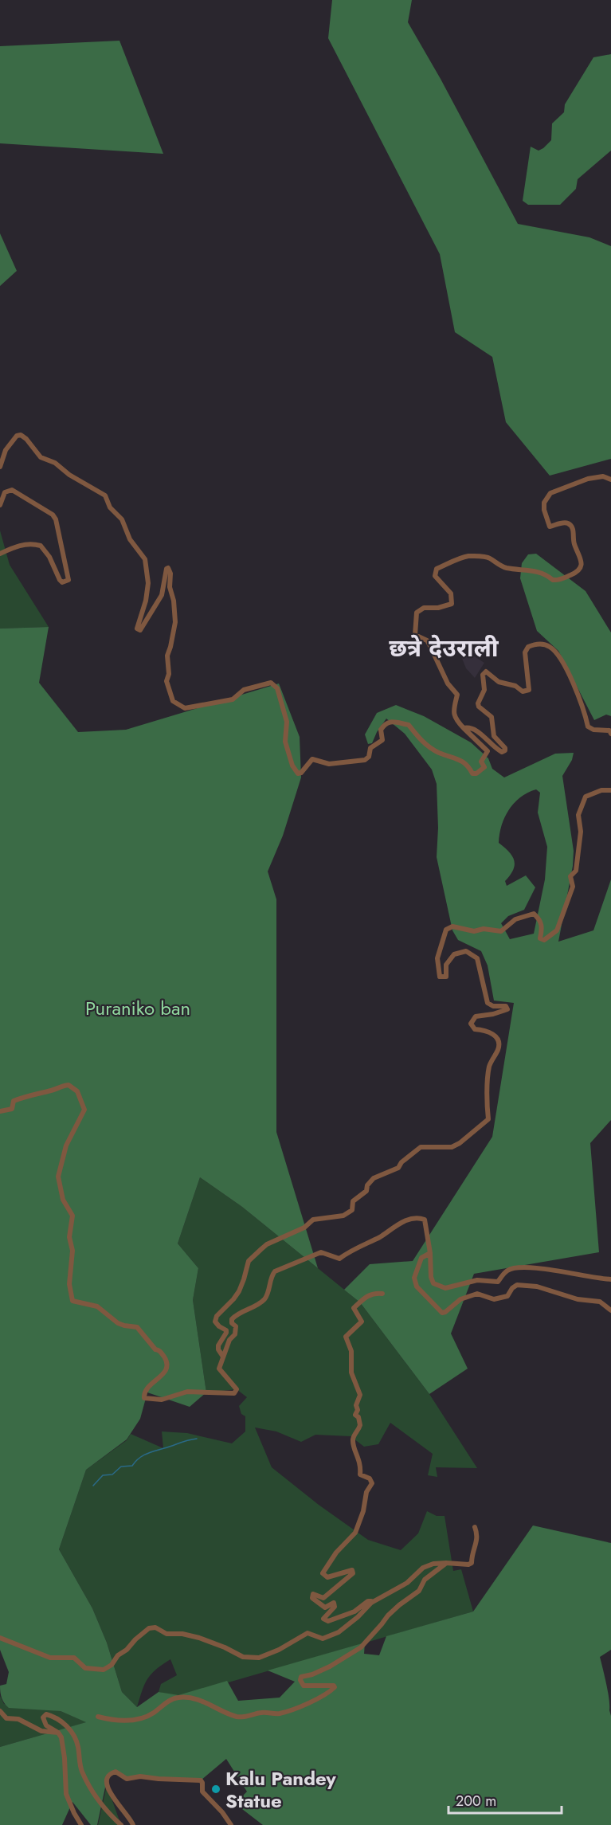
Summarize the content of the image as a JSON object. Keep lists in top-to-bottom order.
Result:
{
  "districts": ["छत्रे देउराली"],
  "parks": ["Puraniko ban"],
  "places": ["Kalu Pandey Statue"],
  "scale_bar": "200 m"
}
